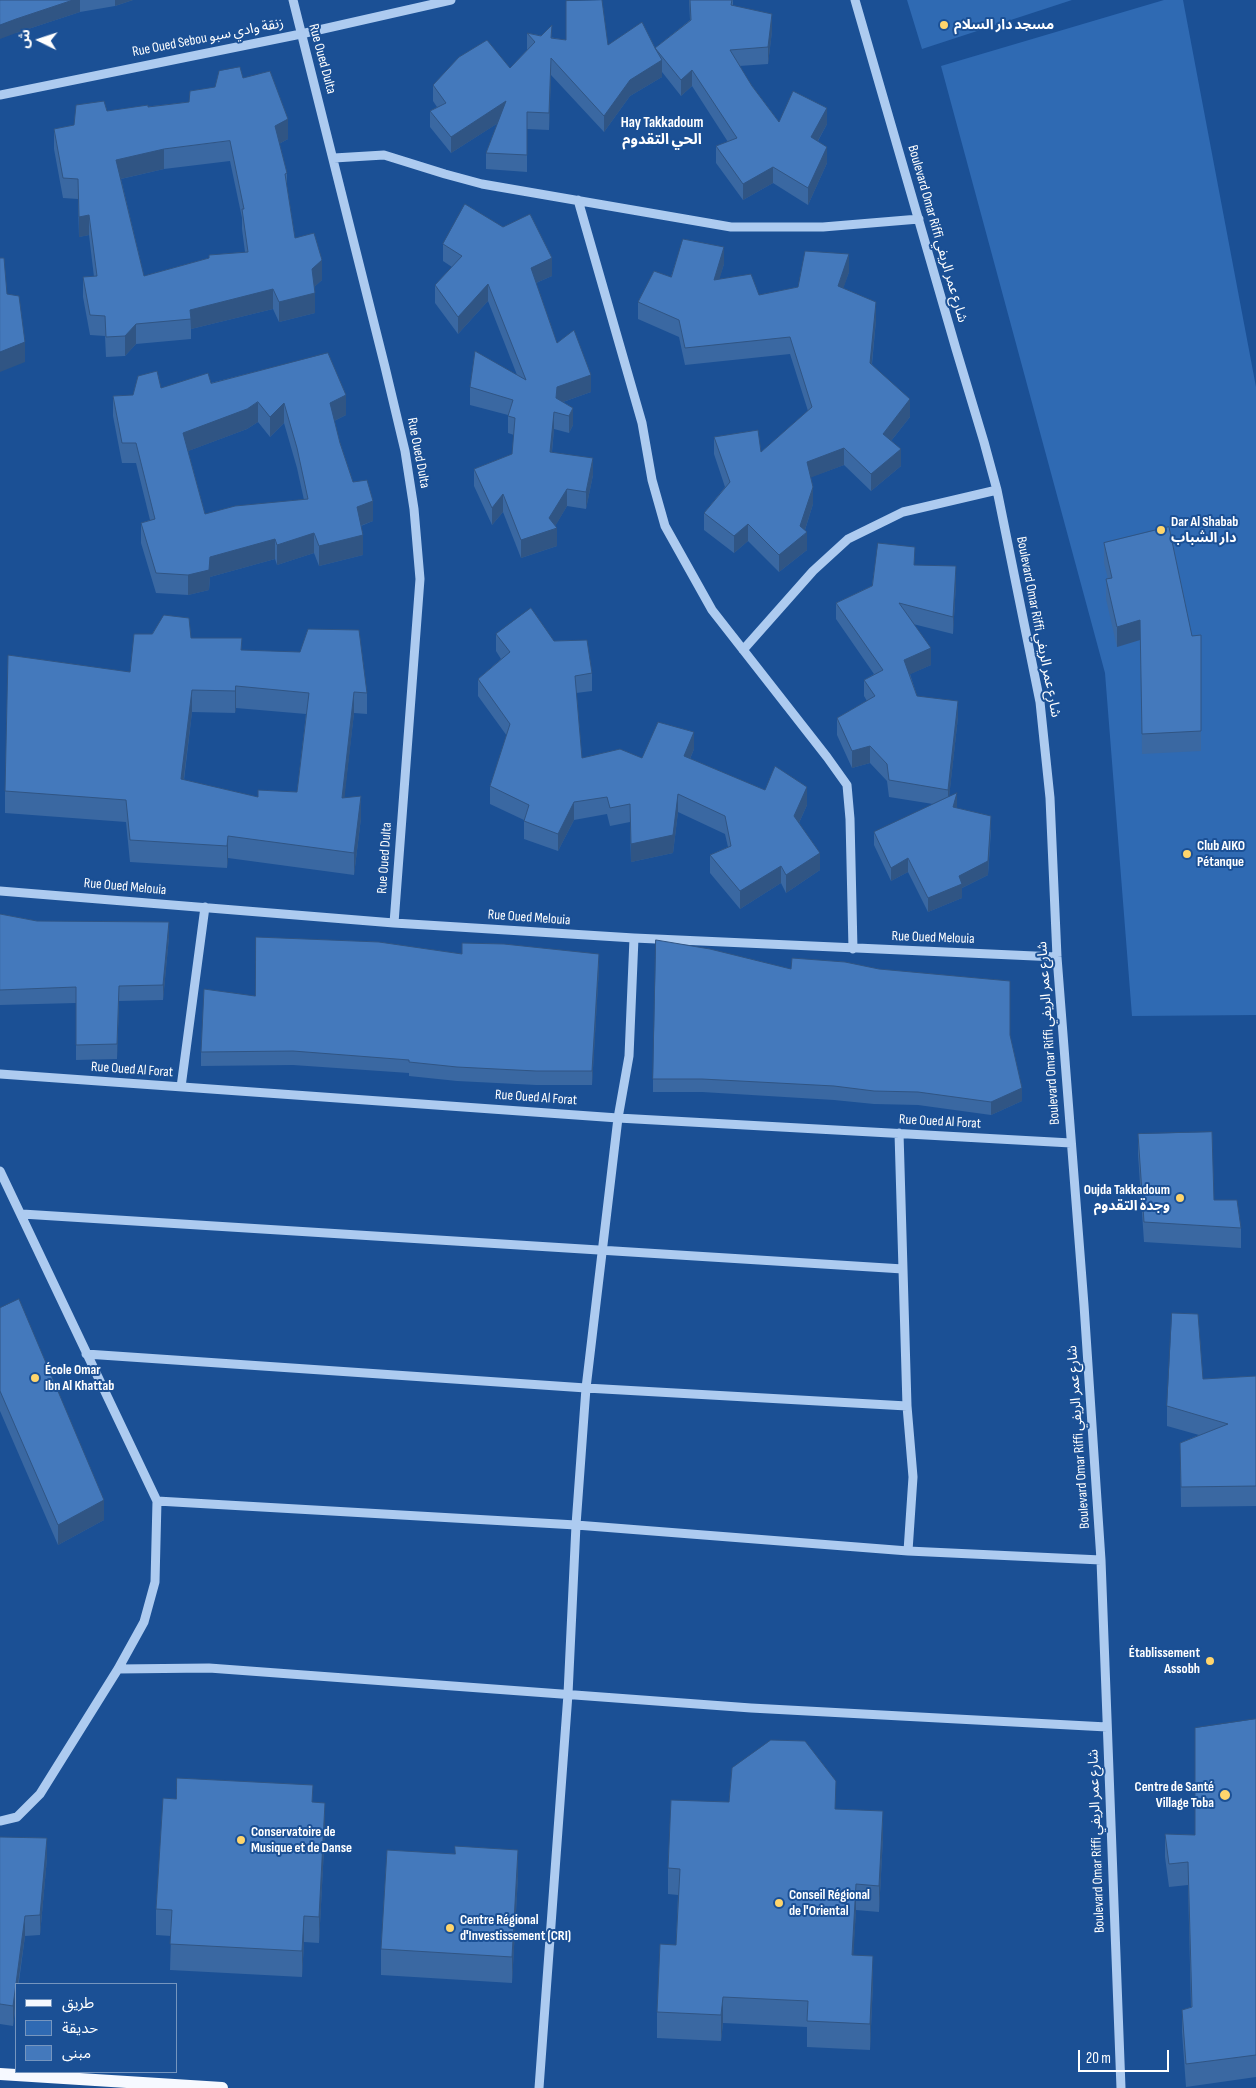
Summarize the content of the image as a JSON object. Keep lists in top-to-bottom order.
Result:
{
  "streets": {
    "street": [
      "Rue Oued Sebou زنقة وادي سبو",
      "Rue Oued Dulta",
      "Boulevard Omar Riffi شارع عمر الريفي",
      "Rue Oued Melouia",
      "Rue Oued Al Forat"
    ]
  },
  "crossings": [
    ["Rue Oued Sebou زنقة وادي سبو", "Rue Oued Dulta"],
    ["Rue Oued Dulta", "Rue Oued Melouia"],
    ["Boulevard Omar Riffi شارع عمر الريفي", "Rue Oued Melouia"],
    ["Boulevard Omar Riffi شارع عمر الريفي", "Rue Oued Al Forat"]
  ],
  "districts": ["Hay Takkadoum الحي التقدوم"],
  "places": [
    "مسجد دار السلام",
    "Dar Al Shabab دار الشباب",
    "Club AIKO Pétanque",
    "Oujda Takkadoum وجدة التقدوم",
    "École Omar Ibn Al Khattab",
    "Établissement Assobh",
    "Centre de Santé Village Toba",
    "Conservatoire de Musique et de Danse",
    "Conseil Régional de l'Oriental",
    "Centre Régional d'Investissement (CRI)"
  ],
  "legend": ["طريق", "حديقة", "مبنى"],
  "scale_bar": "20 m",
  "north": "left"
}
